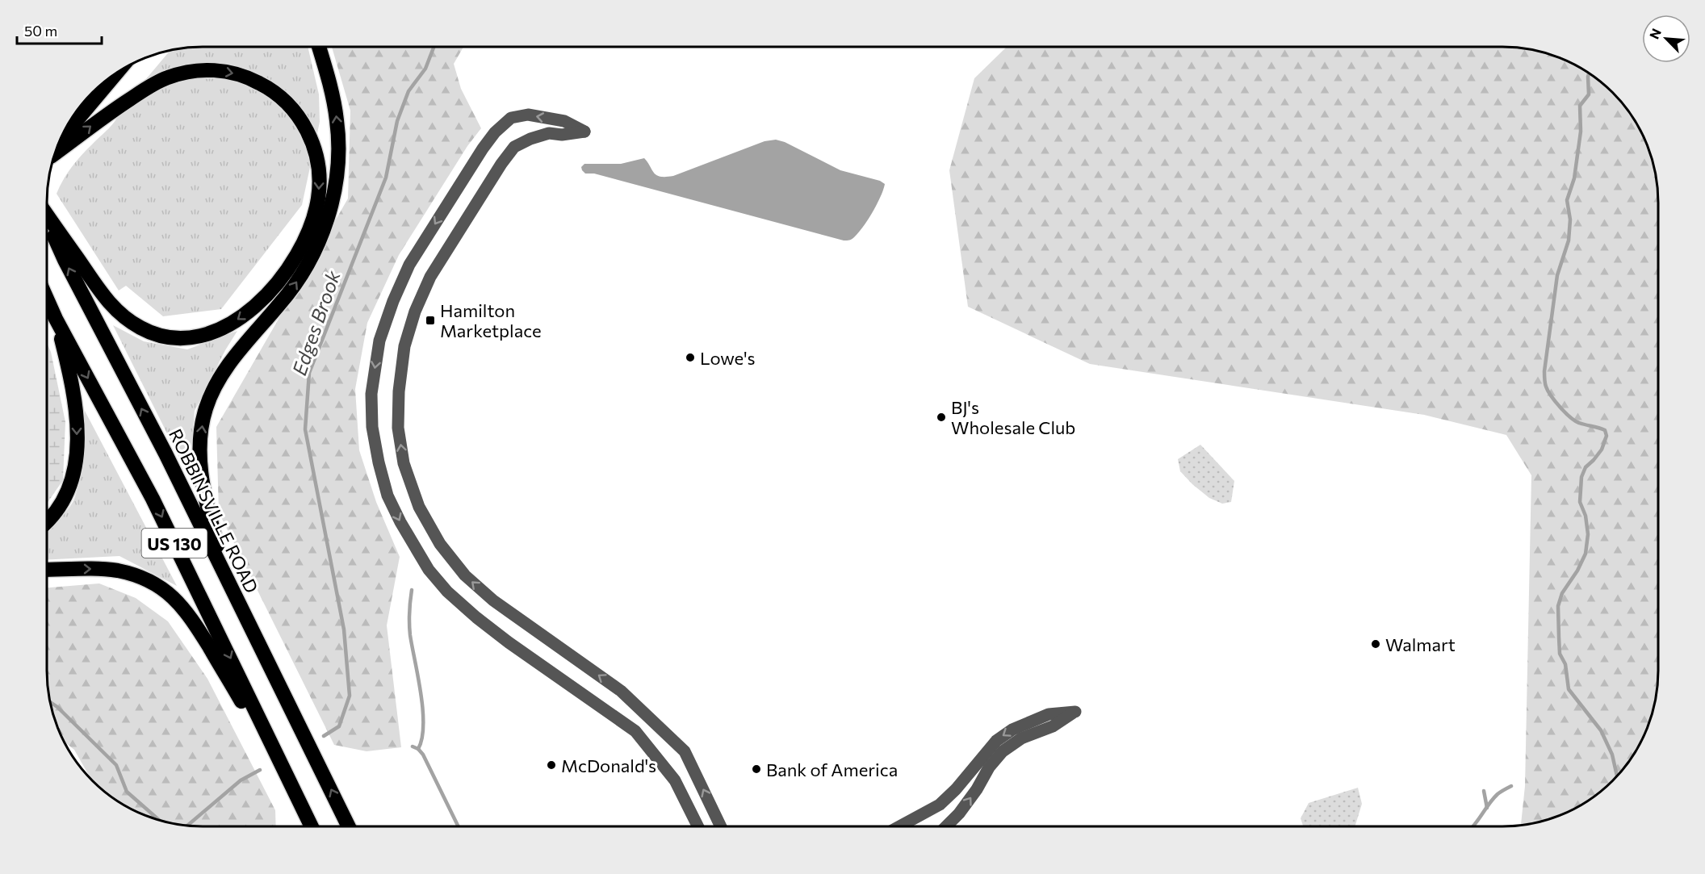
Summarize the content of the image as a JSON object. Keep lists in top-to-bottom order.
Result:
{
  "streets": {
    "highway": ["ROBBINSVILLE ROAD", "US 130"]
  },
  "water": ["Edges Brook"],
  "places": {
    "transit": ["Hamilton Marketplace"],
    "other": [
      "Lowe's",
      "BJ's Wholesale Club",
      "Walmart",
      "McDonald's",
      "Bank of America"
    ]
  },
  "scale_bar": "50 m",
  "north": "top left"
}
